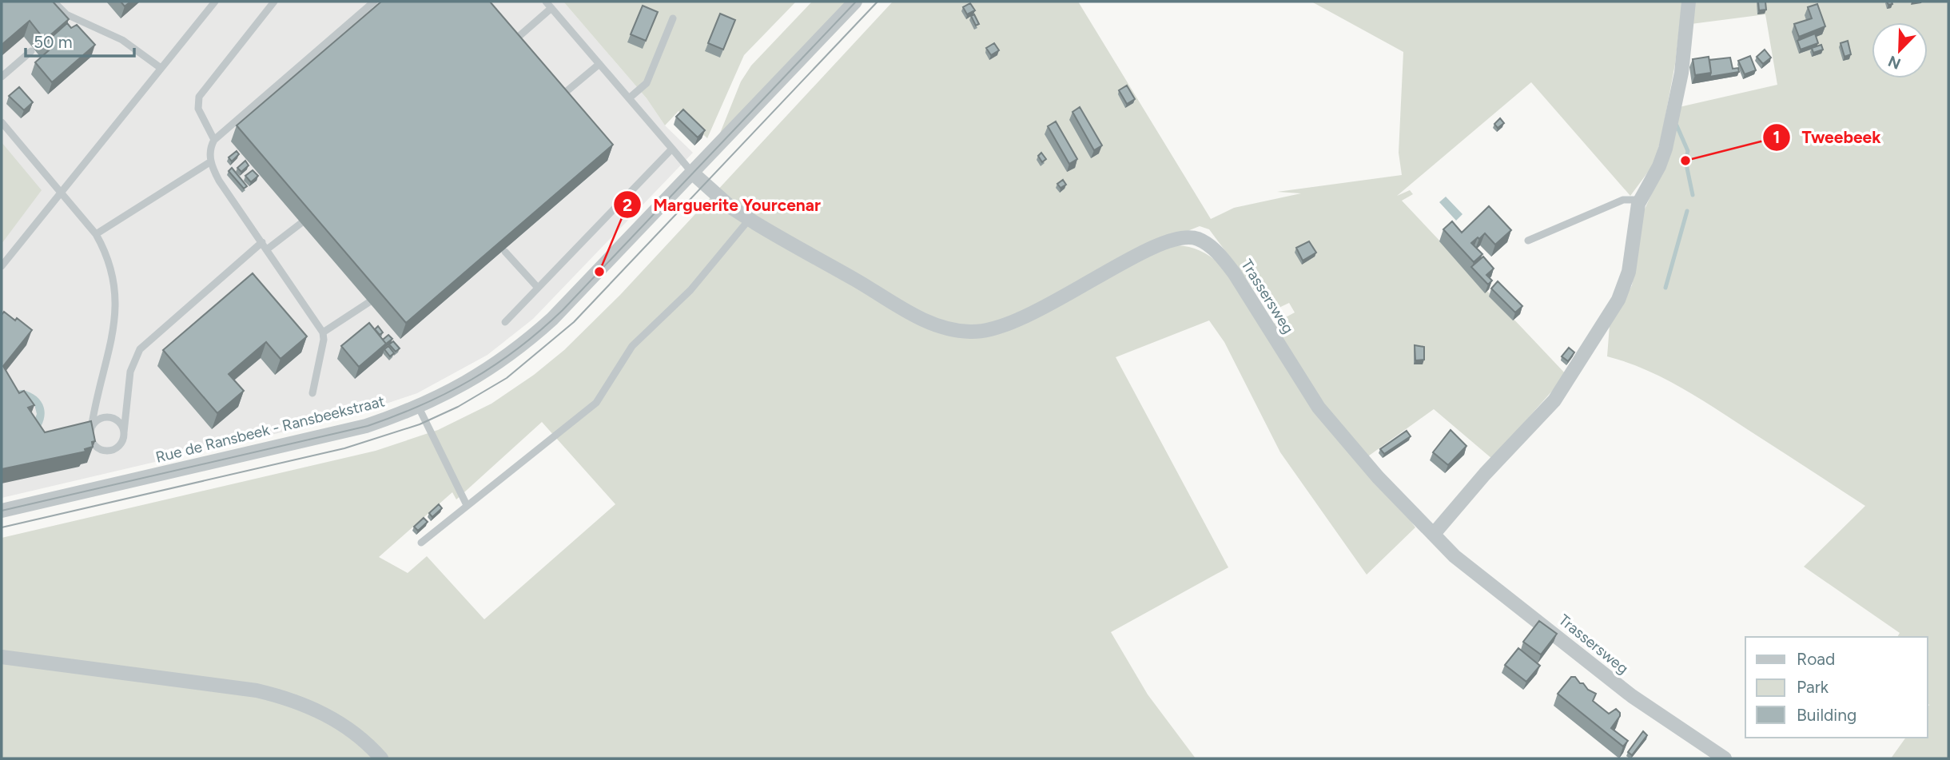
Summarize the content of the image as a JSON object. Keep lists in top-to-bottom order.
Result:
{
  "streets": {
    "street": ["Trassersweg", "Rue de Ransbeek - Ransbeekstraat"]
  },
  "crossings": [
    ["Trassersweg", "Rue de Ransbeek - Ransbeekstraat"]
  ],
  "places": ["Tweebeek", "Marguerite Yourcenar"],
  "legend": ["Road", "Park", "Building"],
  "scale_bar": "50 m",
  "north": "bottom left"
}
